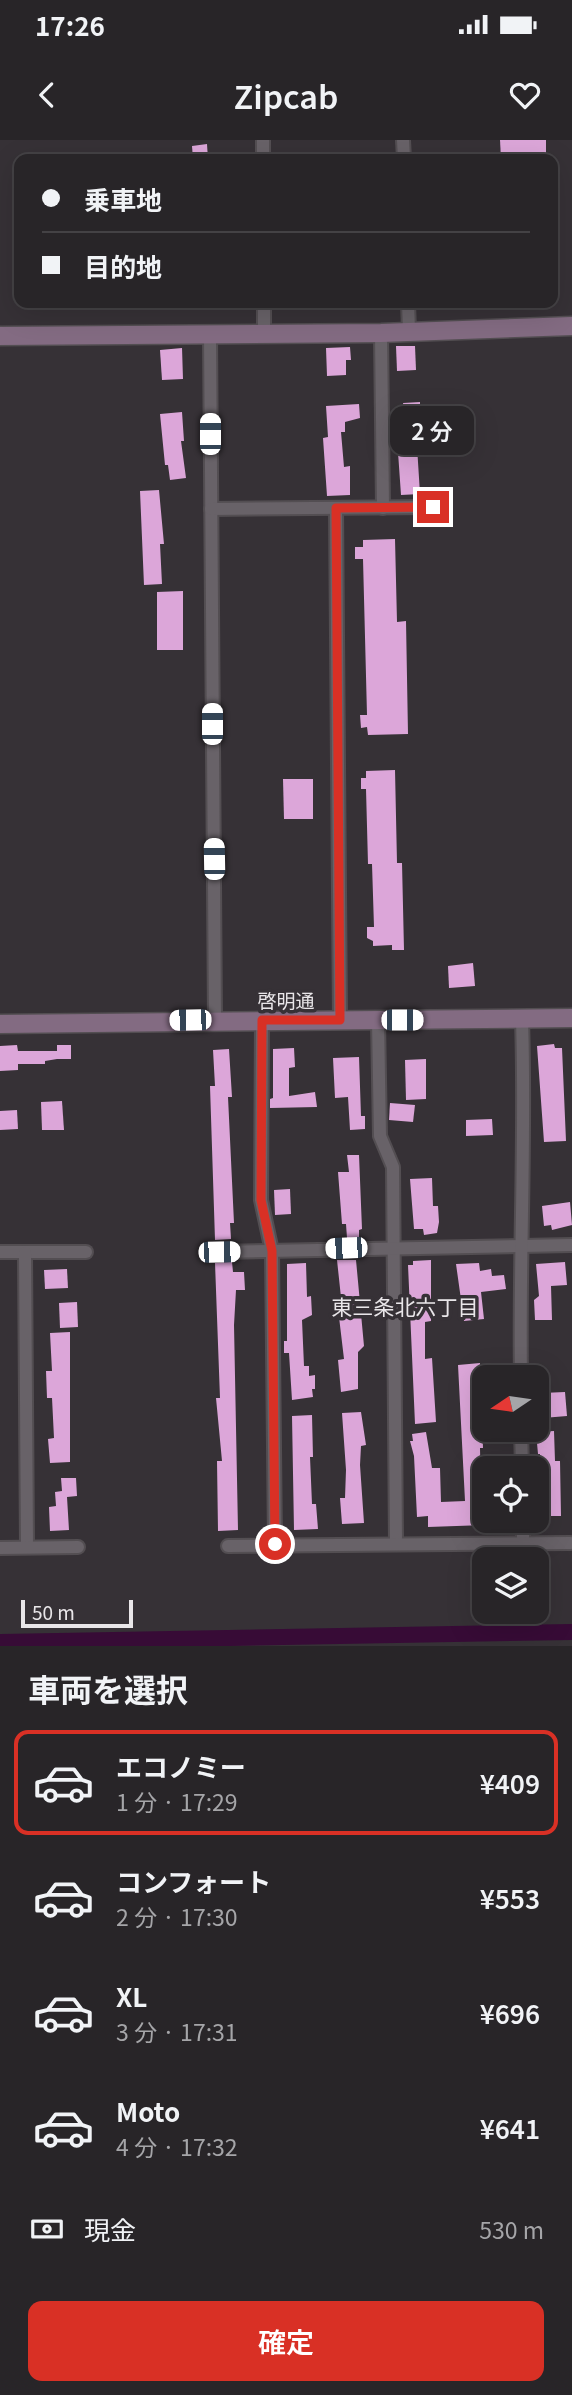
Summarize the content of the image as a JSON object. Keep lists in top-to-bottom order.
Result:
{
  "streets": {
    "street": ["啓明通"]
  },
  "districts": ["東三条北六丁目"],
  "scale_bar": "50 m",
  "north": "left",
  "page": {
    "status": "17:26",
    "header": "Zipcab",
    "banner": ["乗車地", "目的地"],
    "bubble": "2 分",
    "scale": "50 m",
    "heading": "車両を選択",
    "list": [
      {
        "name": "エコノミー",
        "note": "1 分 · 17:29",
        "value": "¥409"
      },
      {
        "name": "コンフォート",
        "note": "2 分 · 17:30",
        "value": "¥553"
      },
      {
        "name": "XL",
        "note": "3 分 · 17:31",
        "value": "¥696"
      },
      {
        "name": "Moto",
        "note": "4 分 · 17:32",
        "value": "¥641"
      }
    ],
    "pay": ["現金", "530 m"],
    "buttons": "確定"
  }
}
